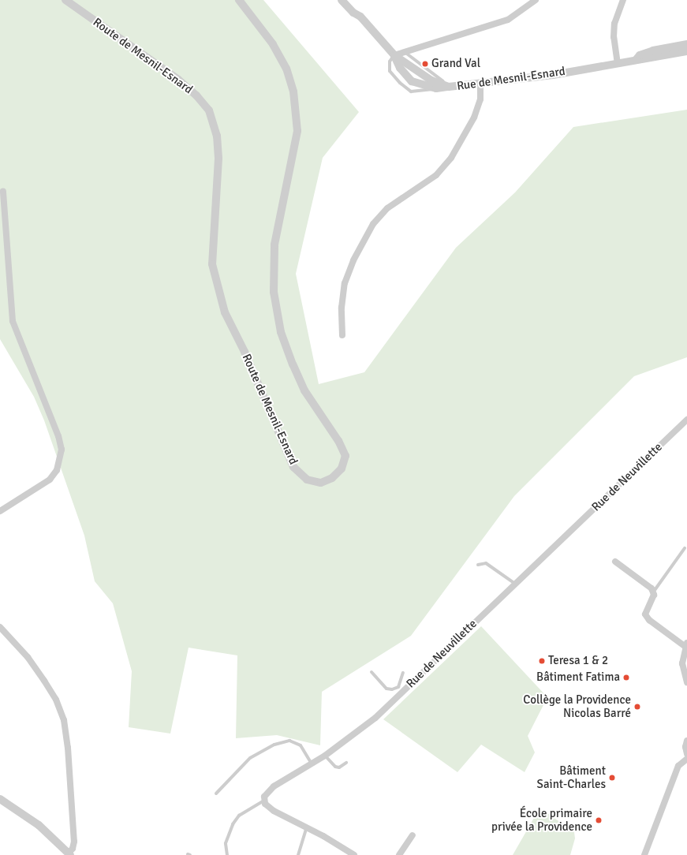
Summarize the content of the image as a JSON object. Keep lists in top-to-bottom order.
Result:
{
  "streets": {
    "street": ["Route de Mesnil-Esnard", "Rue de Mesnil-Esnard", "Rue de Neuvillette"]
  },
  "places": [
    "Grand Val",
    "Teresa 1 & 2",
    "Bâtiment Fatima",
    "Collège la Providence Nicolas Barré",
    "Bâtiment Saint-Charles",
    "École primaire privée la Providence"
  ]
}
